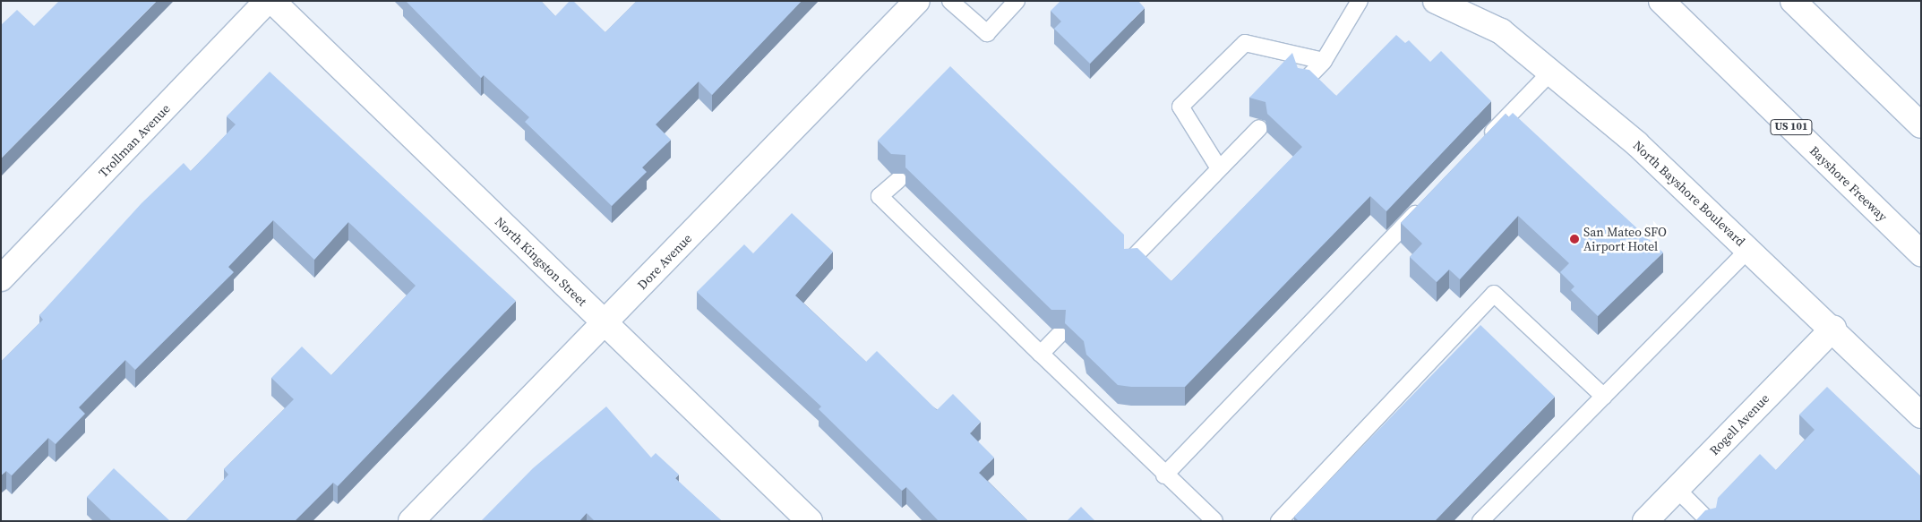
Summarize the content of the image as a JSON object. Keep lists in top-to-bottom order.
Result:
{
  "streets": {
    "main road": [
      "US 101",
      "Trollman Avenue",
      "Bayshore Freeway",
      "North Bayshore Boulevard",
      "North Kingston Street",
      "Dore Avenue",
      "Rogell Avenue"
    ]
  },
  "crossings": [
    ["North Bayshore Boulevard", "Rogell Avenue"],
    ["North Kingston Street", "Dore Avenue"]
  ],
  "places": ["San Mateo SFO Airport Hotel"]
}
